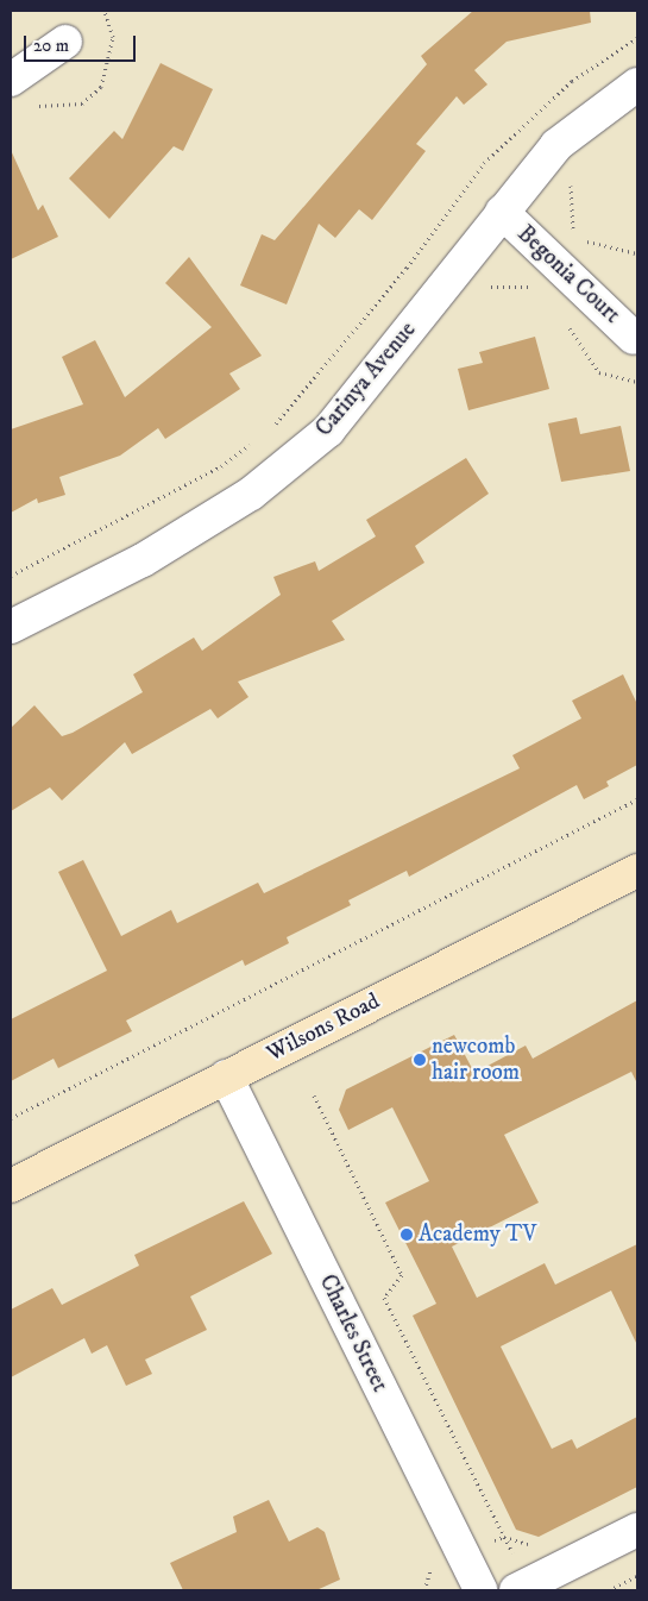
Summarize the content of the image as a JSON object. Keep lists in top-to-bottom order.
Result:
{
  "streets": {
    "street": [
      "Begonia Court",
      "Carinya Avenue",
      "Wilsons Road",
      "Charles Street"
    ]
  },
  "crossings": [
    ["Begonia Court", "Carinya Avenue"],
    ["Wilsons Road", "Charles Street"]
  ],
  "places": ["newcomb hair room", "Academy TV"],
  "scale_bar": "20 m"
}
